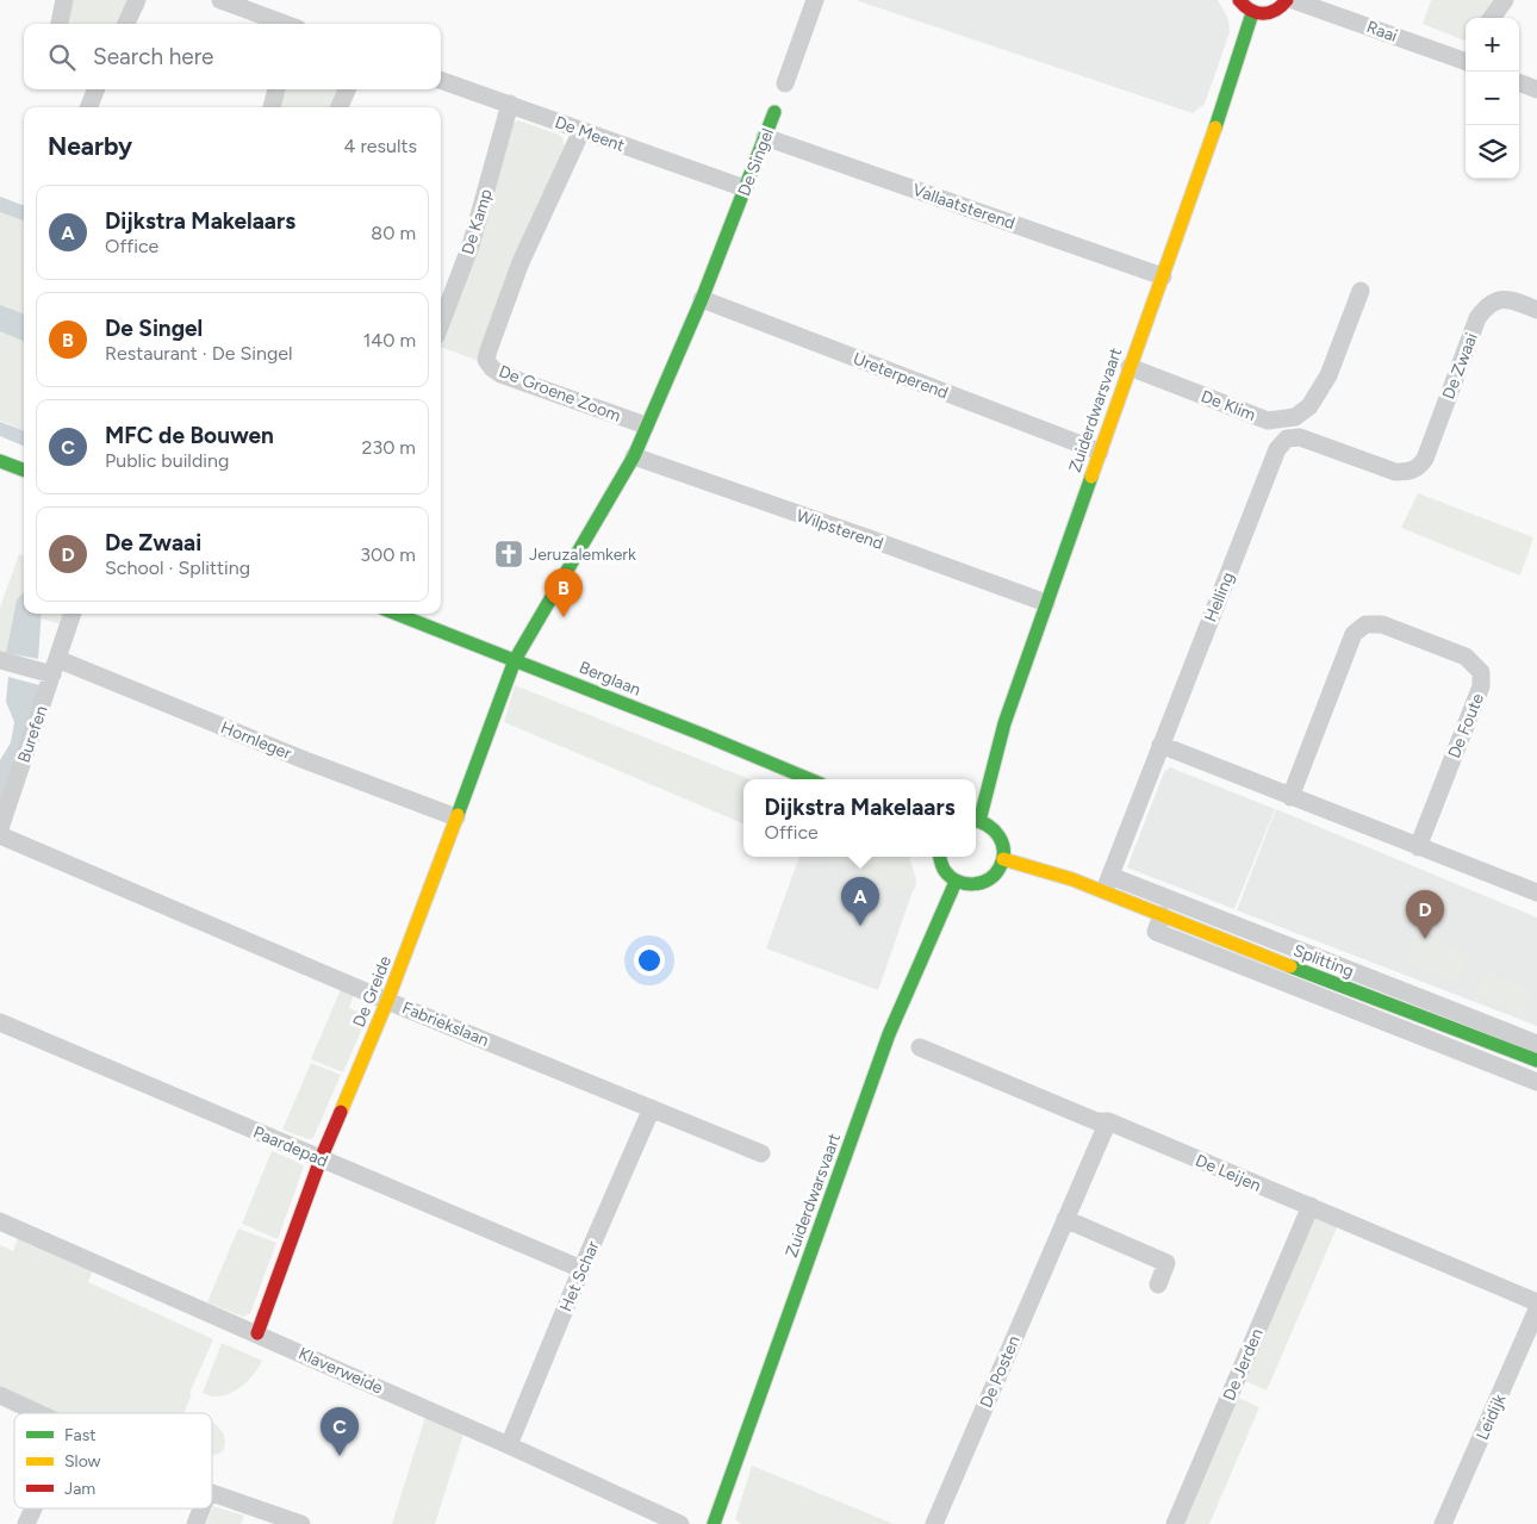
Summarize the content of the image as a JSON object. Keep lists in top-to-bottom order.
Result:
{
  "streets": {
    "main road": [
      "De Singel",
      "Zuiderdwarsvaart",
      "Berglaan",
      "Splitting",
      "De Greide"
    ],
    "street": [
      "Raai",
      "De Meent",
      "Vallaatsterend",
      "De Kamp",
      "De Zwaai",
      "Ureterperend",
      "De Groene Zoom",
      "De Klim",
      "Wilpsterend",
      "Helling",
      "De Foute",
      "Burefen",
      "Hornleger",
      "Fabriekslaan",
      "Paardepad",
      "De Leijen",
      "Het Schar",
      "De Jerden",
      "Klaverweide",
      "De Posten",
      "Leidijk"
    ]
  },
  "crossings": [
    ["De Meent", "De Singel"],
    ["De Meent", "De Kamp"],
    ["De Meent", "De Groene Zoom"],
    ["De Singel", "Vallaatsterend"],
    ["De Singel", "Ureterperend"],
    ["De Singel", "De Groene Zoom"],
    ["De Singel", "Wilpsterend"],
    ["De Singel", "Berglaan"],
    ["De Singel", "De Greide"],
    ["Vallaatsterend", "Zuiderdwarsvaart"],
    ["De Zwaai", "Helling"],
    ["Ureterperend", "Zuiderdwarsvaart"],
    ["De Klim", "Zuiderdwarsvaart"],
    ["Zuiderdwarsvaart", "Wilpsterend"],
    ["Helling", "Splitting"],
    ["Berglaan", "De Greide"],
    ["Burefen", "Hornleger"],
    ["Hornleger", "De Greide"],
    ["De Greide", "Fabriekslaan"],
    ["De Greide", "Paardepad"],
    ["De Greide", "Klaverweide"],
    ["Fabriekslaan", "Het Schar"],
    ["Paardepad", "Het Schar"],
    ["De Leijen", "De Jerden"],
    ["De Leijen", "De Posten"],
    ["Het Schar", "Klaverweide"]
  ],
  "places": {
    "church": ["Jeruzalemkerk"]
  },
  "legend": ["Fast", "Slow", "Jam"],
  "page": {
    "map_buttons": ["+", "−"],
    "search": "Search here",
    "heading": ["Nearby", "4 results"],
    "list": [
      {
        "mark": "A",
        "name": "Dijkstra Makelaars",
        "note": "Office",
        "value": "80 m"
      },
      {
        "mark": "B",
        "name": "De Singel",
        "note": "Restaurant · De Singel",
        "value": "140 m"
      },
      {
        "mark": "C",
        "name": "MFC de Bouwen",
        "note": "Public building",
        "value": "230 m"
      },
      {
        "mark": "D",
        "name": "De Zwaai",
        "note": "School · Splitting",
        "value": "300 m"
      }
    ],
    "pins": [
      "B",
      "A",
      "D",
      "C"
    ],
    "popup": ["Dijkstra Makelaars", "Office"]
  }
}
